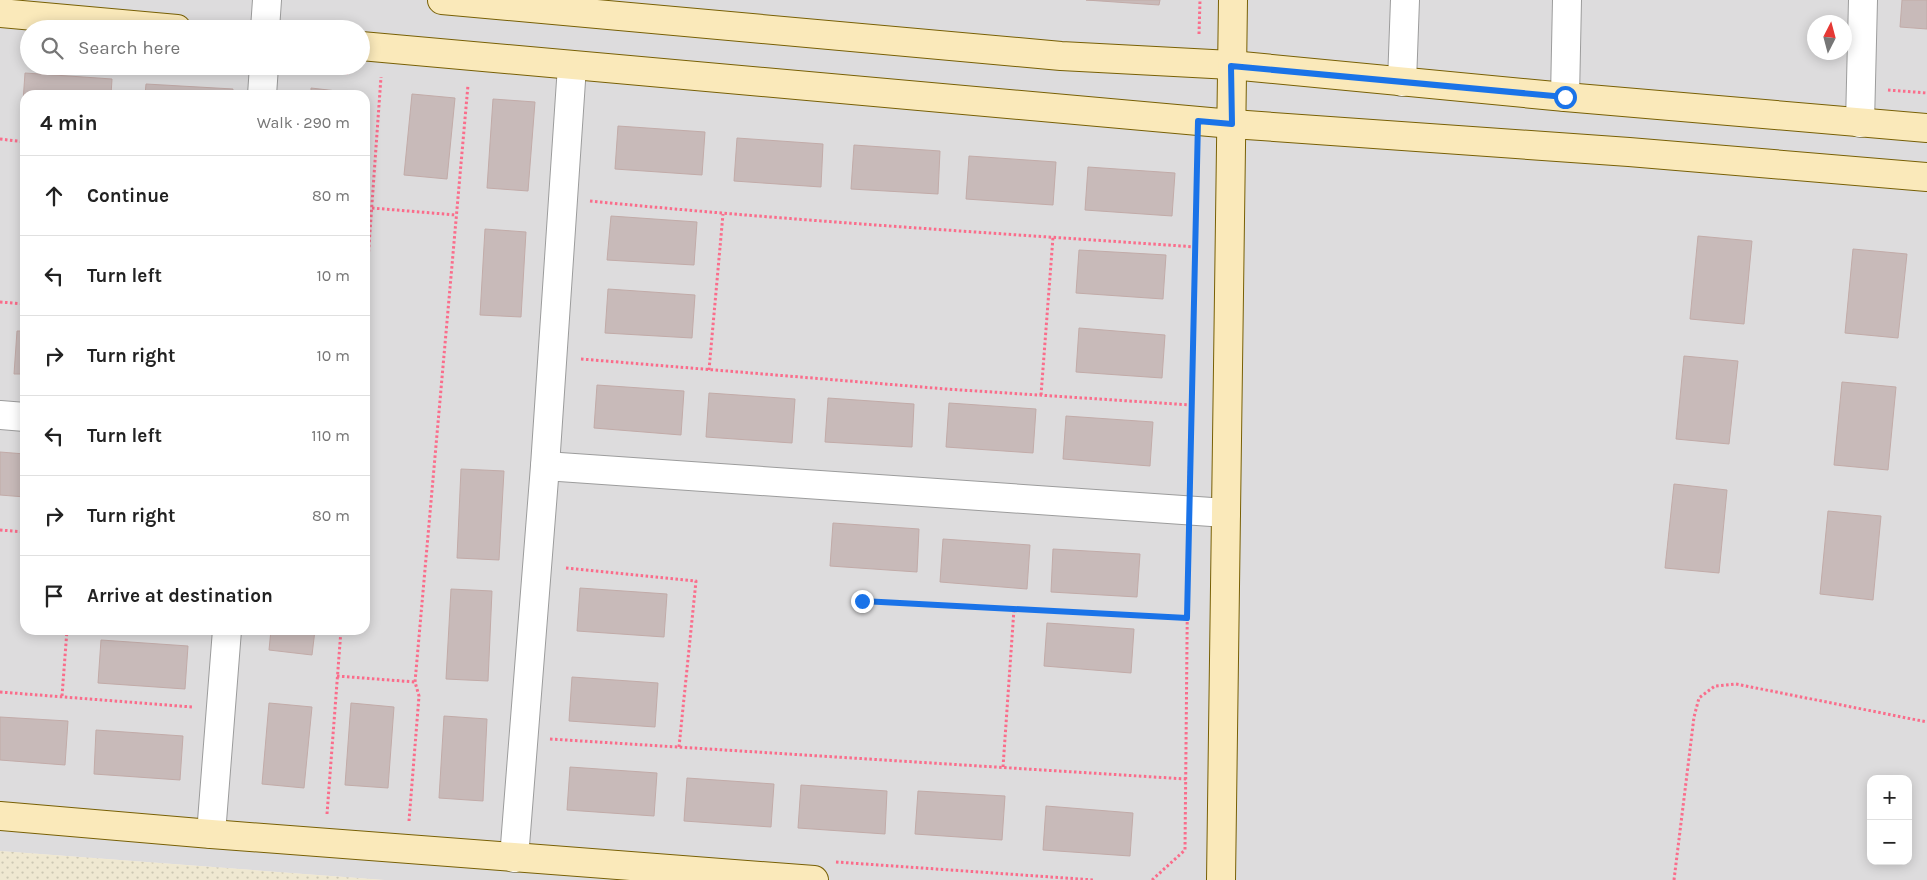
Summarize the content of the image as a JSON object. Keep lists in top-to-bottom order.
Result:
{
  "north": "top",
  "page": {
    "search": "Search here",
    "heading": ["4 min", "Walk · 290 m"],
    "list": [
      ["Continue", "80 m"],
      ["Turn left", "10 m"],
      ["Turn right", "10 m"],
      ["Turn left", "110 m"],
      ["Turn right", "80 m"],
      "Arrive at destination"
    ],
    "map_buttons": ["+", "−"]
  }
}
